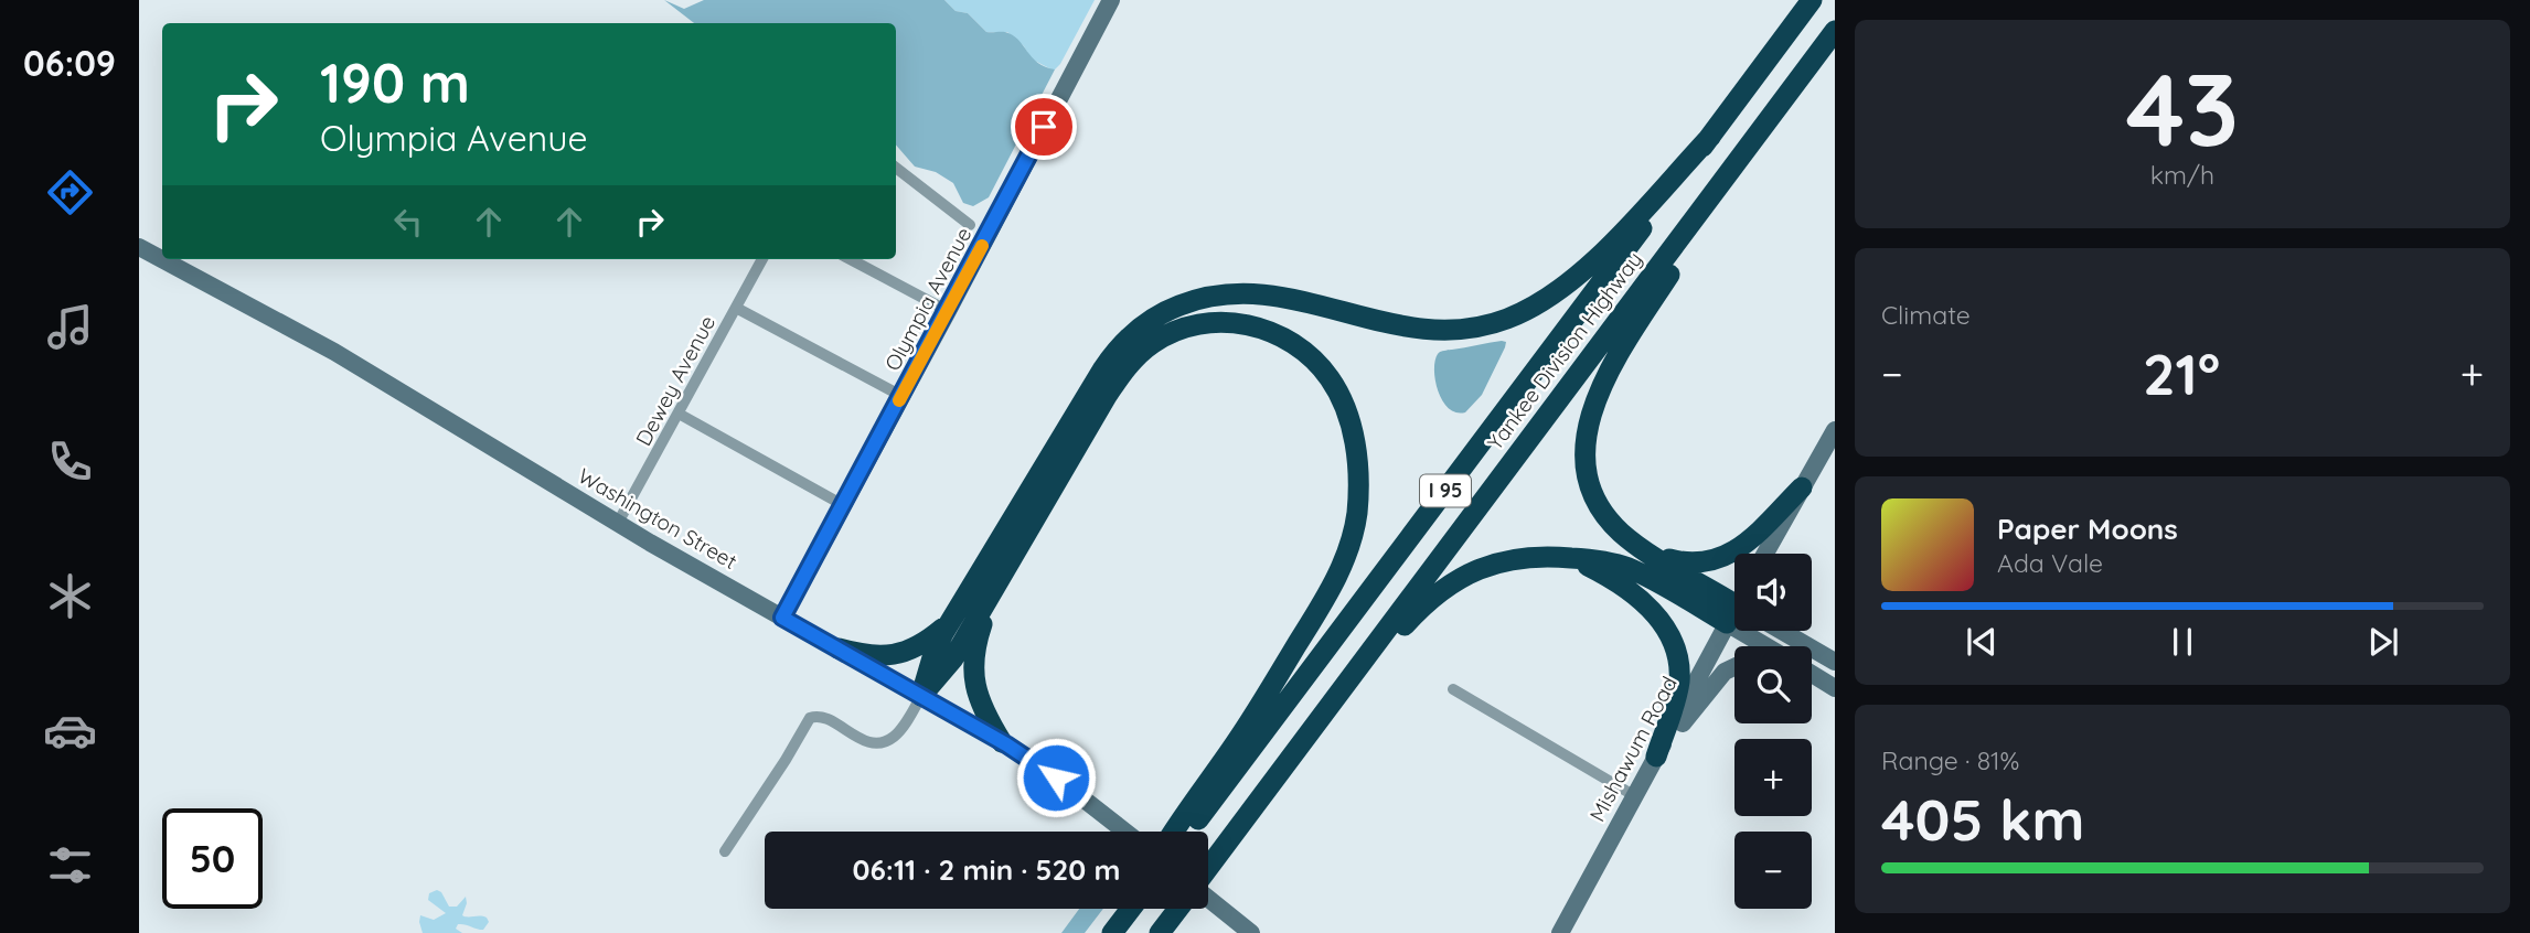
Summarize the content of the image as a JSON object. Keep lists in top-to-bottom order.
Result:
{
  "streets": {
    "highway": ["Yankee Division Highway", "I 95"],
    "main road": ["Olympia Avenue", "Washington Street", "Mishawum Road"],
    "street": ["Dewey Avenue"]
  },
  "crossings": [
    ["Olympia Avenue", "Washington Street"],
    ["Dewey Avenue", "Washington Street"]
  ],
  "page": {
    "tabs": "06:09",
    "tile": [
      ["43", "km/h"],
      "Climate",
      ["Range · 81%", "405 km"]
    ],
    "turn": ["190 m", "Olympia Avenue"],
    "heat": ["−", "21°", "+"],
    "song": ["Paper Moons", "Ada Vale"],
    "map_buttons": ["+", "−"],
    "limit": "50",
    "trip": "06:11 · 2 min · 520 m"
  }
}
